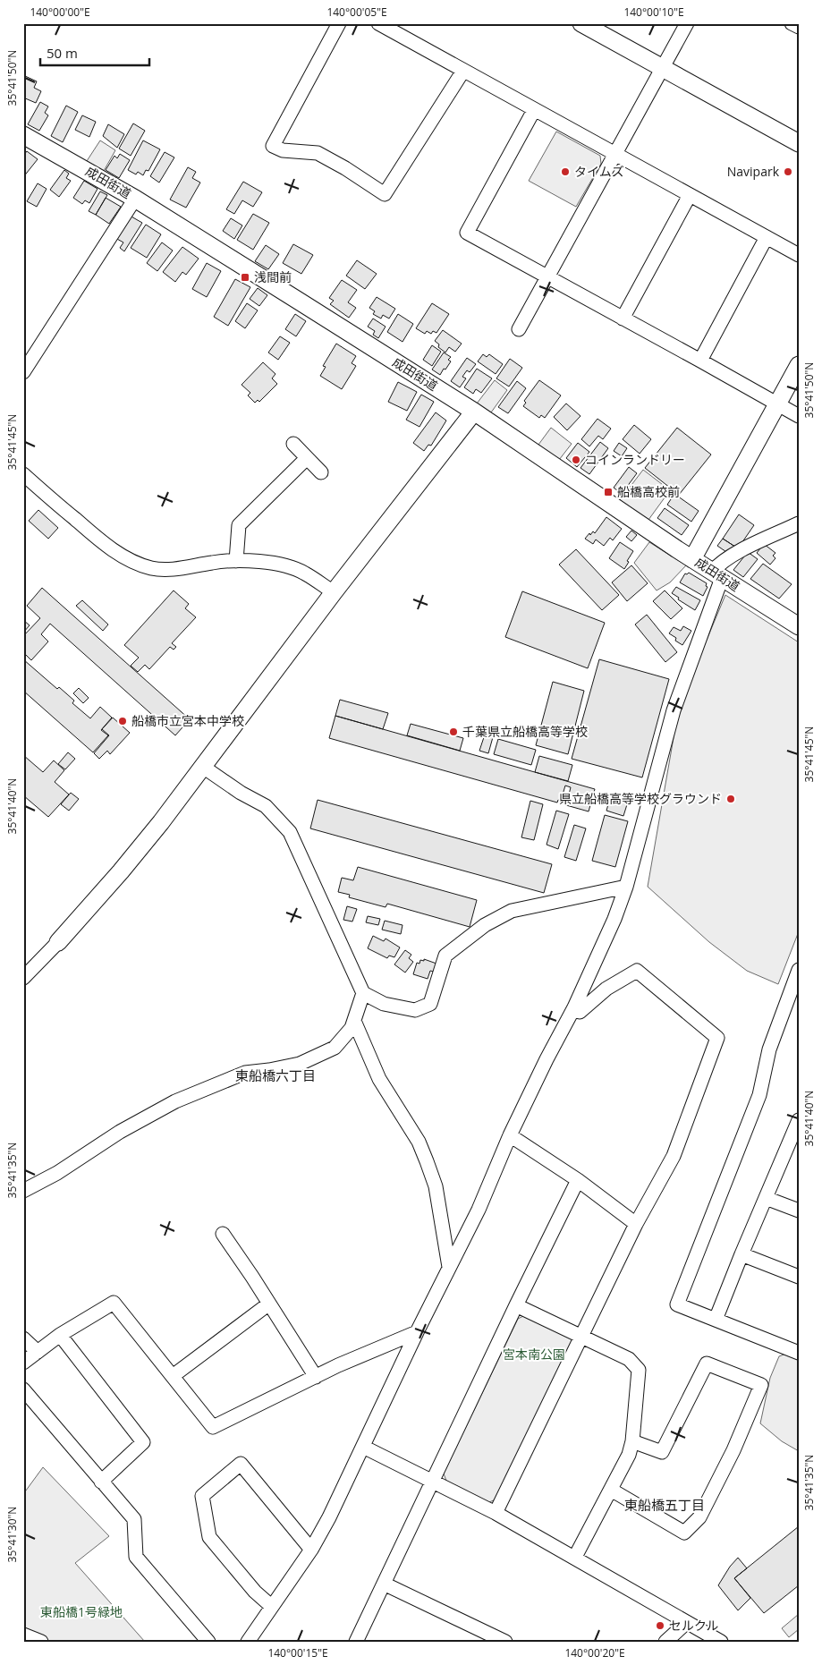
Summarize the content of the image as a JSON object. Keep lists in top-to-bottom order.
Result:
{
  "streets": {
    "street": ["成田街道"]
  },
  "districts": ["東船橋六丁目", "東船橋五丁目"],
  "parks": ["宮本南公園", "東船橋1号緑地"],
  "places": {
    "other": [
      "タイムズ",
      "Navipark",
      "コインランドリー",
      "船橋市立宮本中学校",
      "千葉県立船橋高等学校",
      "県立船橋高等学校グラウンド",
      "セルクル"
    ],
    "transit": ["浅間前", "船橋高校前"]
  },
  "scale_bar": "50 m",
  "coordinates": [
    "140°00'00\"E",
    "140°00'05\"E",
    "140°00'10\"E",
    "35°41'50\"N",
    "35°41'45\"N",
    "35°41'40\"N",
    "35°41'35\"N",
    "35°41'30\"N",
    "140°00'15\"E",
    "140°00'20\"E"
  ]
}
